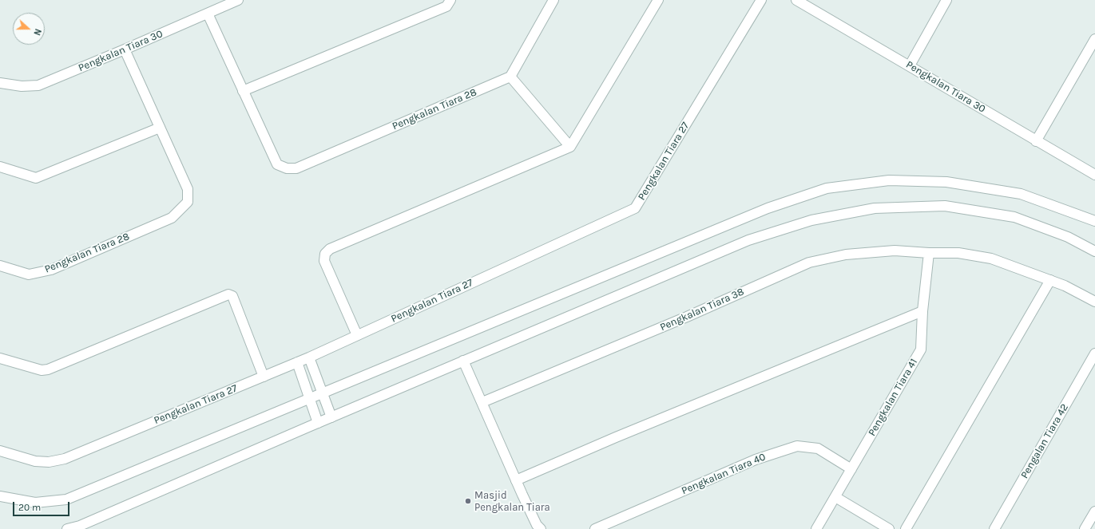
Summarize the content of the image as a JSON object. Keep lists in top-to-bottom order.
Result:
{
  "streets": {
    "street": [
      "Pengkalan Tiara 30",
      "Pengkalan Tiara 28",
      "Pengkalan Tiara 27",
      "Pengkalan Tiara 38",
      "Pengkalan Tiara 41",
      "Pengalan Tiara 42",
      "Pengkalan Tiara 40"
    ]
  },
  "crossings": [
    ["Pengkalan Tiara 38", "Pengkalan Tiara 41"],
    ["Pengkalan Tiara 41", "Pengkalan Tiara 40"]
  ],
  "places": ["Masjid Pengkalan Tiara"],
  "scale_bar": "20 m",
  "north": "right"
}
